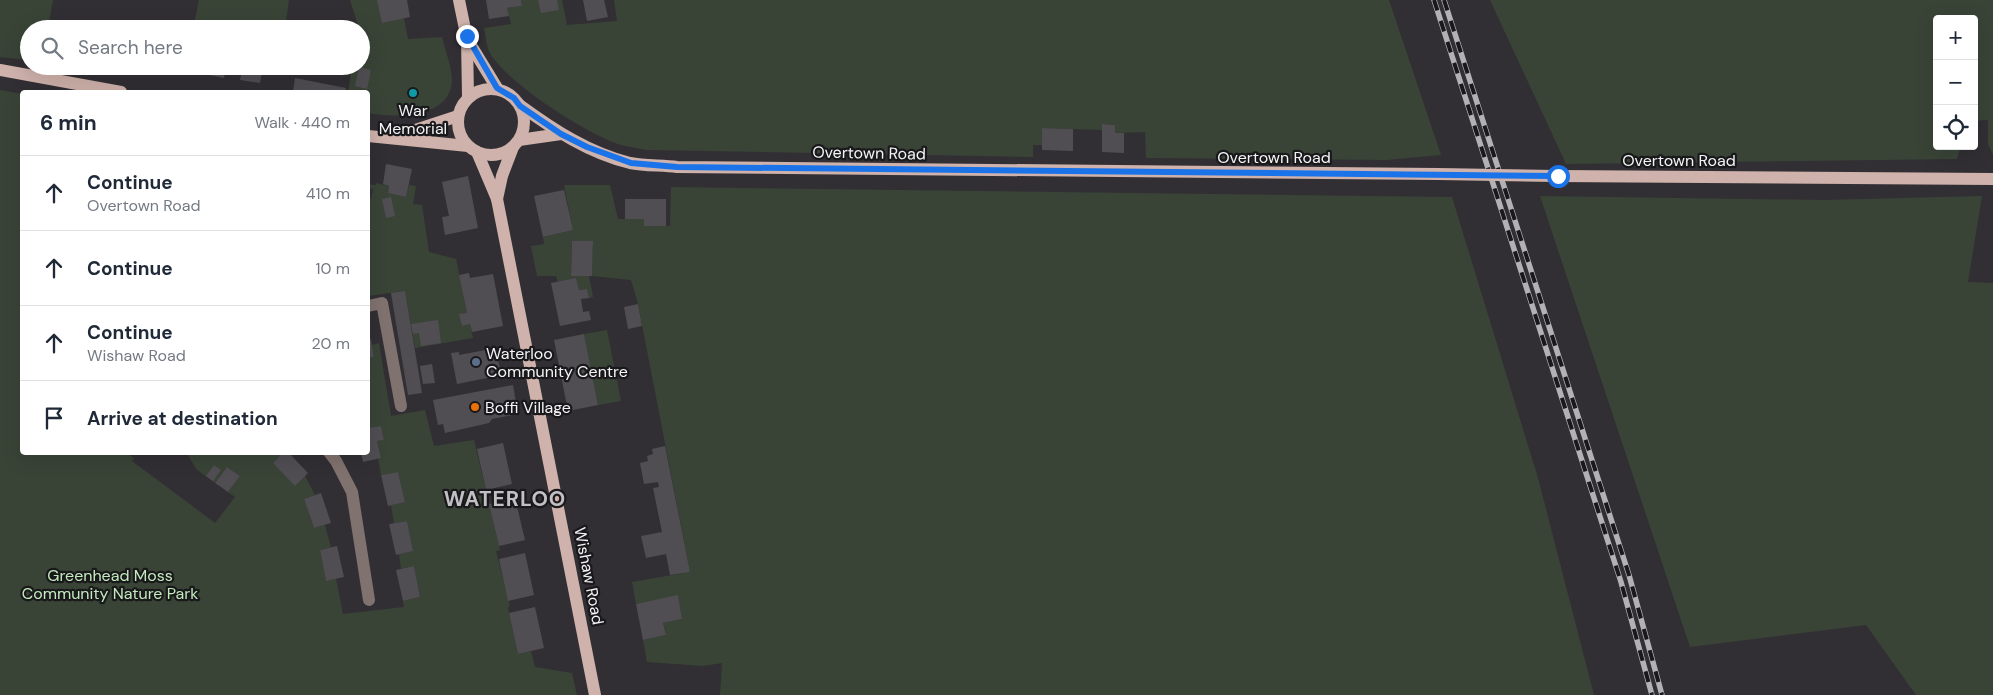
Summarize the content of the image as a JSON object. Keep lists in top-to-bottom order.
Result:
{
  "streets": {
    "main road": ["Overtown Road", "Wishaw Road"]
  },
  "crossings": [
    ["Overtown Road", "Wishaw Road"]
  ],
  "districts": ["WATERLOO"],
  "parks": ["Greenhead Moss Community Nature Park"],
  "places": ["War Memorial", "Waterloo Community Centre", "Boffi Village"],
  "page": {
    "map_buttons": ["+", "−"],
    "search": "Search here",
    "heading": ["6 min", "Walk · 440 m"],
    "list": [
      ["Continue", "Overtown Road", "410 m"],
      ["Continue", "10 m"],
      ["Continue", "Wishaw Road", "20 m"],
      "Arrive at destination"
    ]
  }
}
